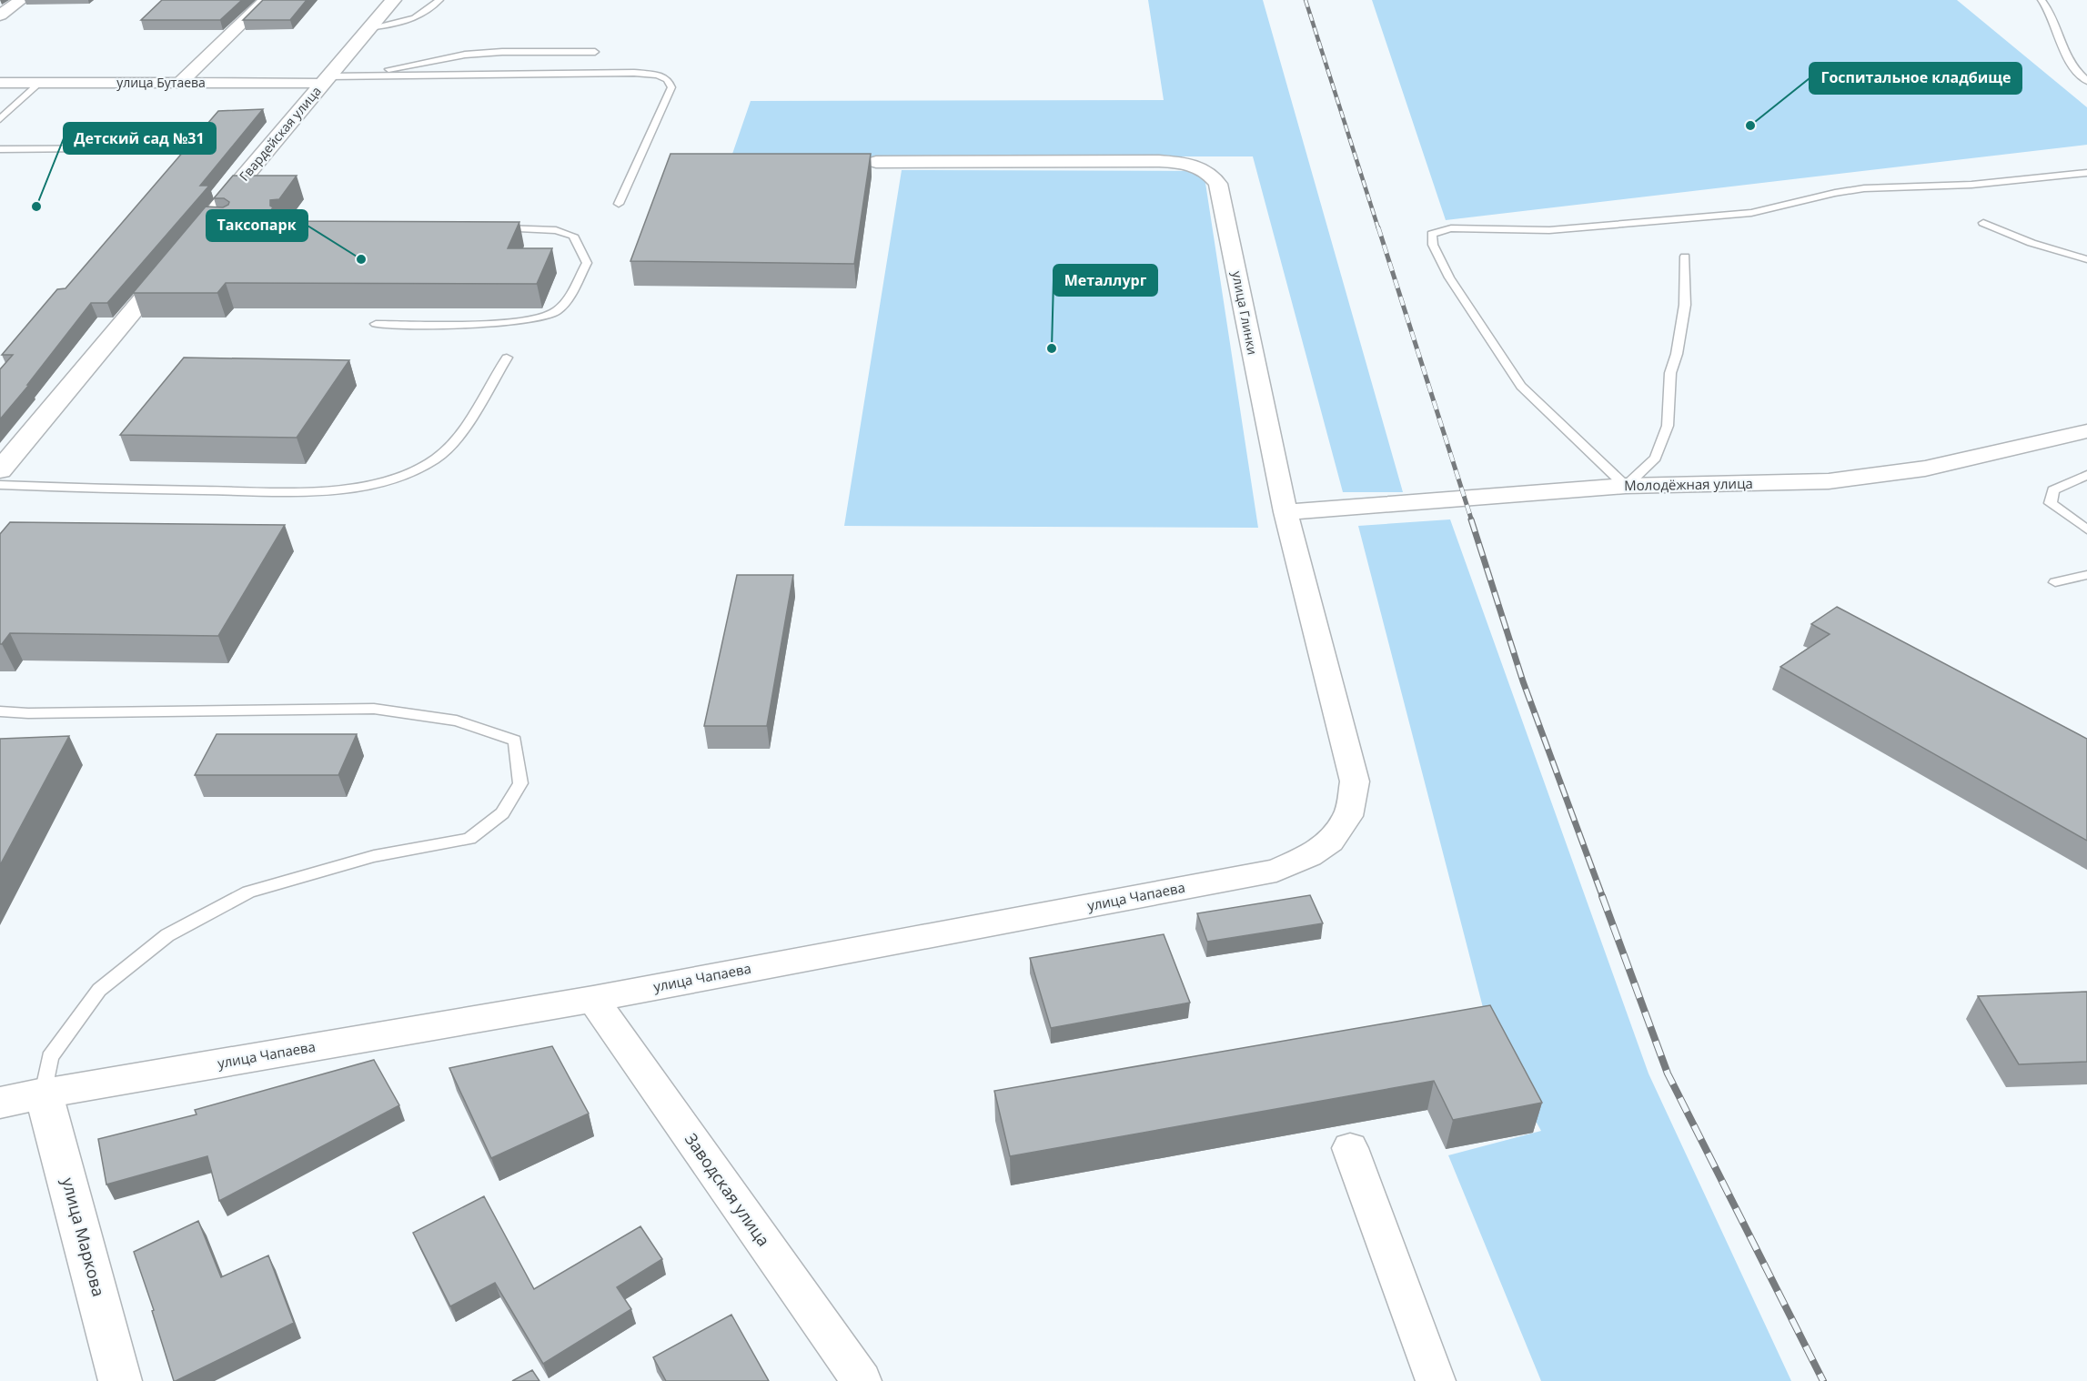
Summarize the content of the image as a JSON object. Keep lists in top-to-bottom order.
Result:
{
  "streets": {
    "street": [
      "улица Бутаева",
      "Гвардейская улица",
      "улица Глинки",
      "Молодёжная улица",
      "улица Чапаева",
      "Заводская улица",
      "улица Маркова"
    ]
  },
  "crossings": [
    ["улица Бутаева", "Гвардейская улица"],
    ["улица Глинки", "Молодёжная улица"],
    ["улица Глинки", "улица Чапаева"],
    ["улица Чапаева", "Заводская улица"],
    ["улица Чапаева", "улица Маркова"]
  ],
  "places": [
    "Госпитальное кладбище",
    "Детский сад №31",
    "Таксопарк",
    "Металлург"
  ]
}
